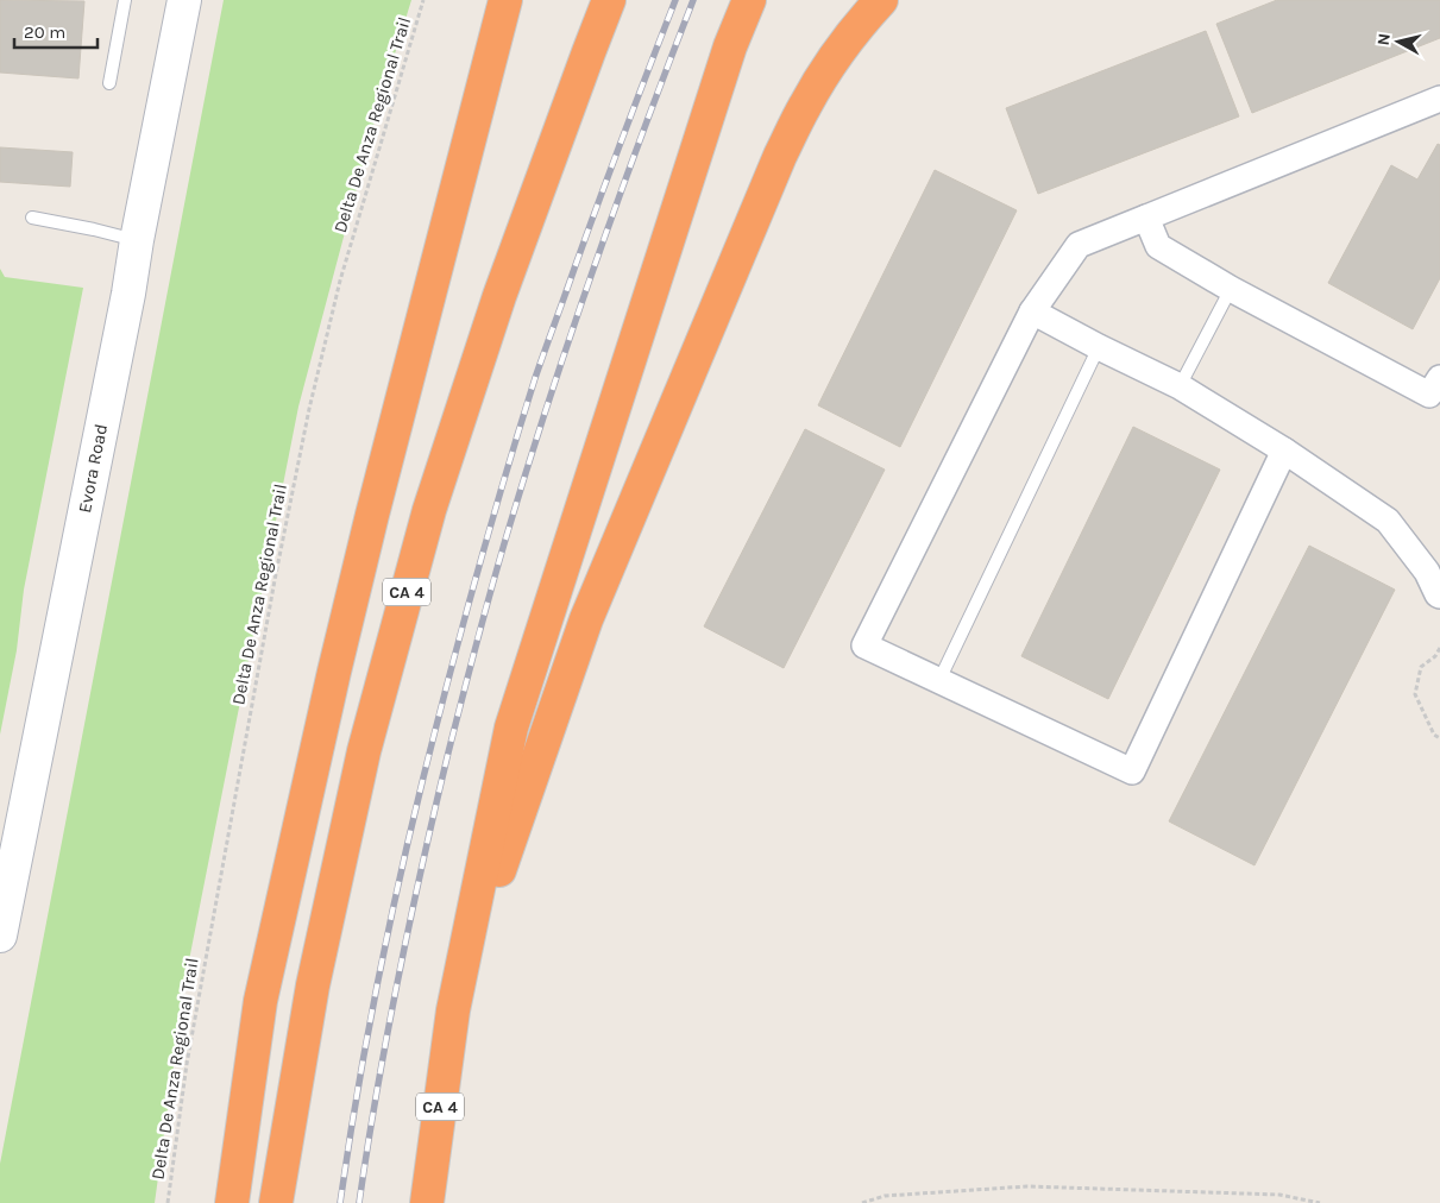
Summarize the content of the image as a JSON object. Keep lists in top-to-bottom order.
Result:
{
  "streets": {
    "highway": ["CA 4"],
    "street": ["Evora Road"],
    "path": ["Delta De Anza Regional Trail"]
  },
  "scale_bar": "20 m",
  "north": "left"
}
